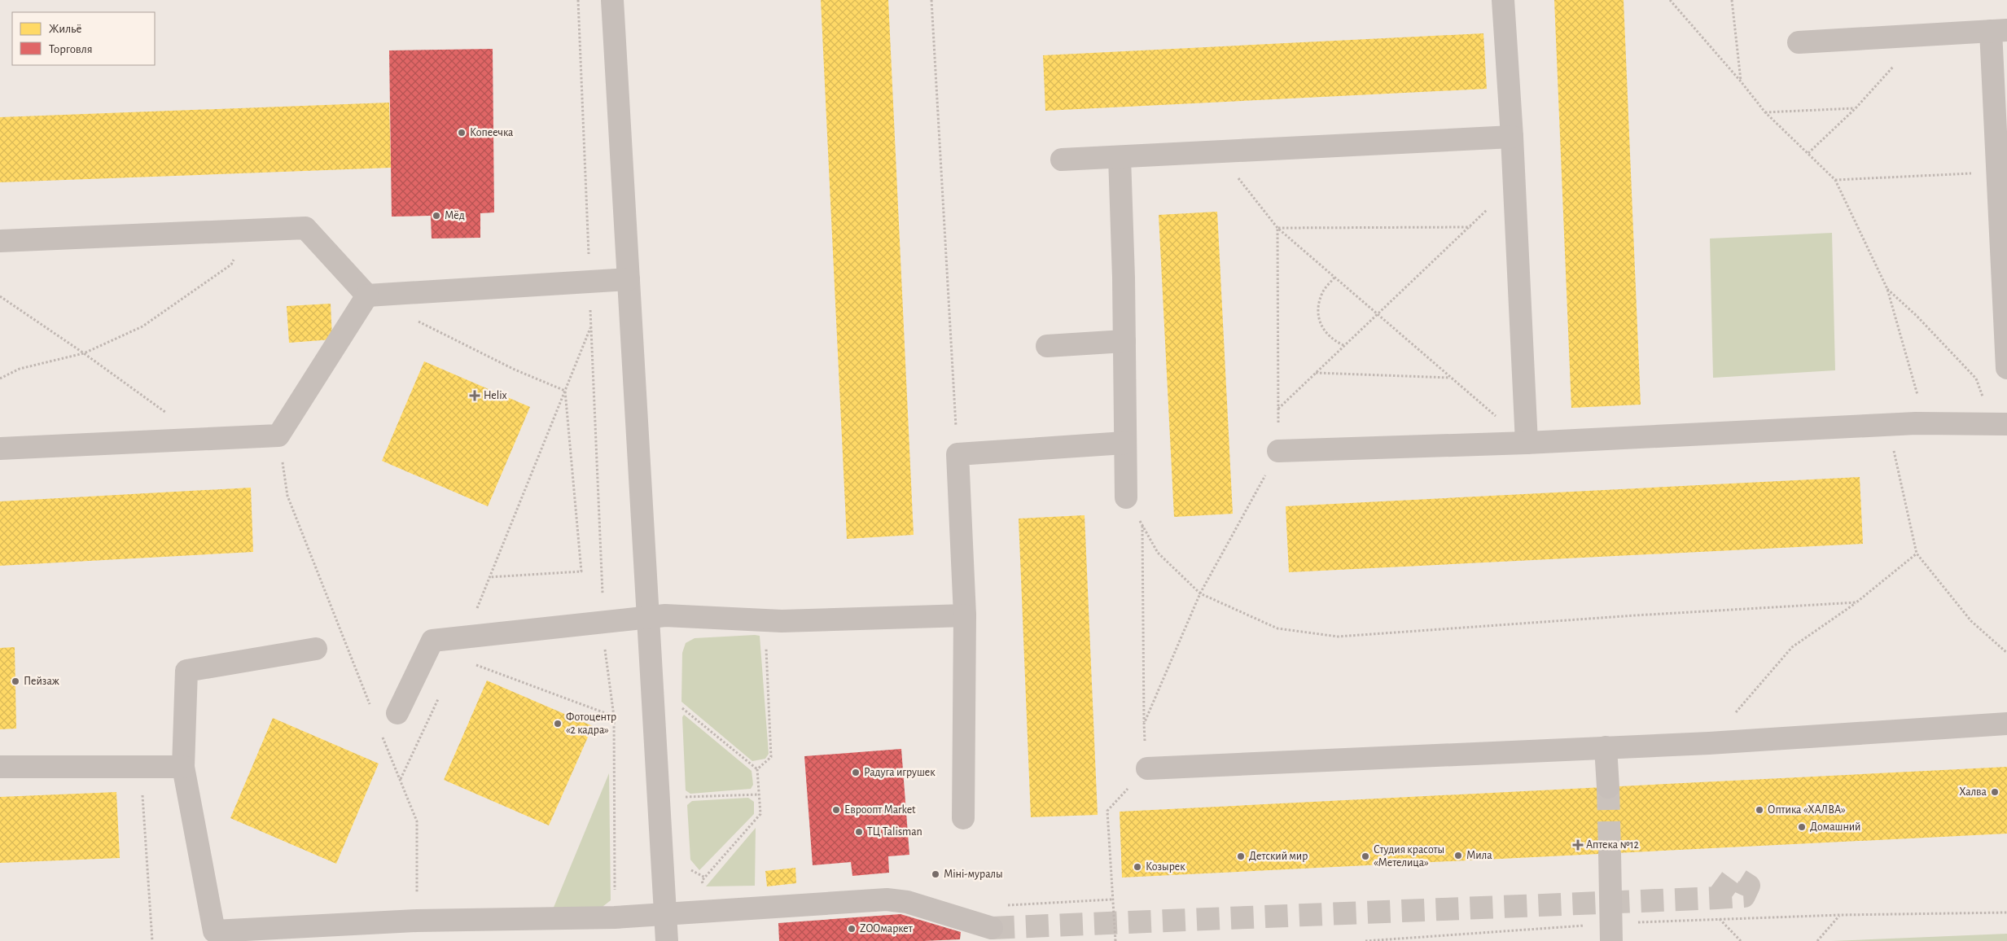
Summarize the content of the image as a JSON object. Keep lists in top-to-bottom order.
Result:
{
  "places": {
    "other": [
      "Копеечка",
      "Мёд",
      "Пейзаж",
      "Фотоцентр «2 кадра»",
      "Радуга игрушек",
      "Халва",
      "Евроопт Market",
      "Оптика «ХАЛВА»",
      "Домашний",
      "ТЦ Talisman",
      "Мила",
      "Детский мир",
      "Студия красоты «Метелица»",
      "Козырек",
      "Міні-муралы",
      "ZOOмаркет"
    ],
    "health": ["Helix", "Аптека №12"]
  },
  "legend": ["Жильё", "Торговля"]
}
